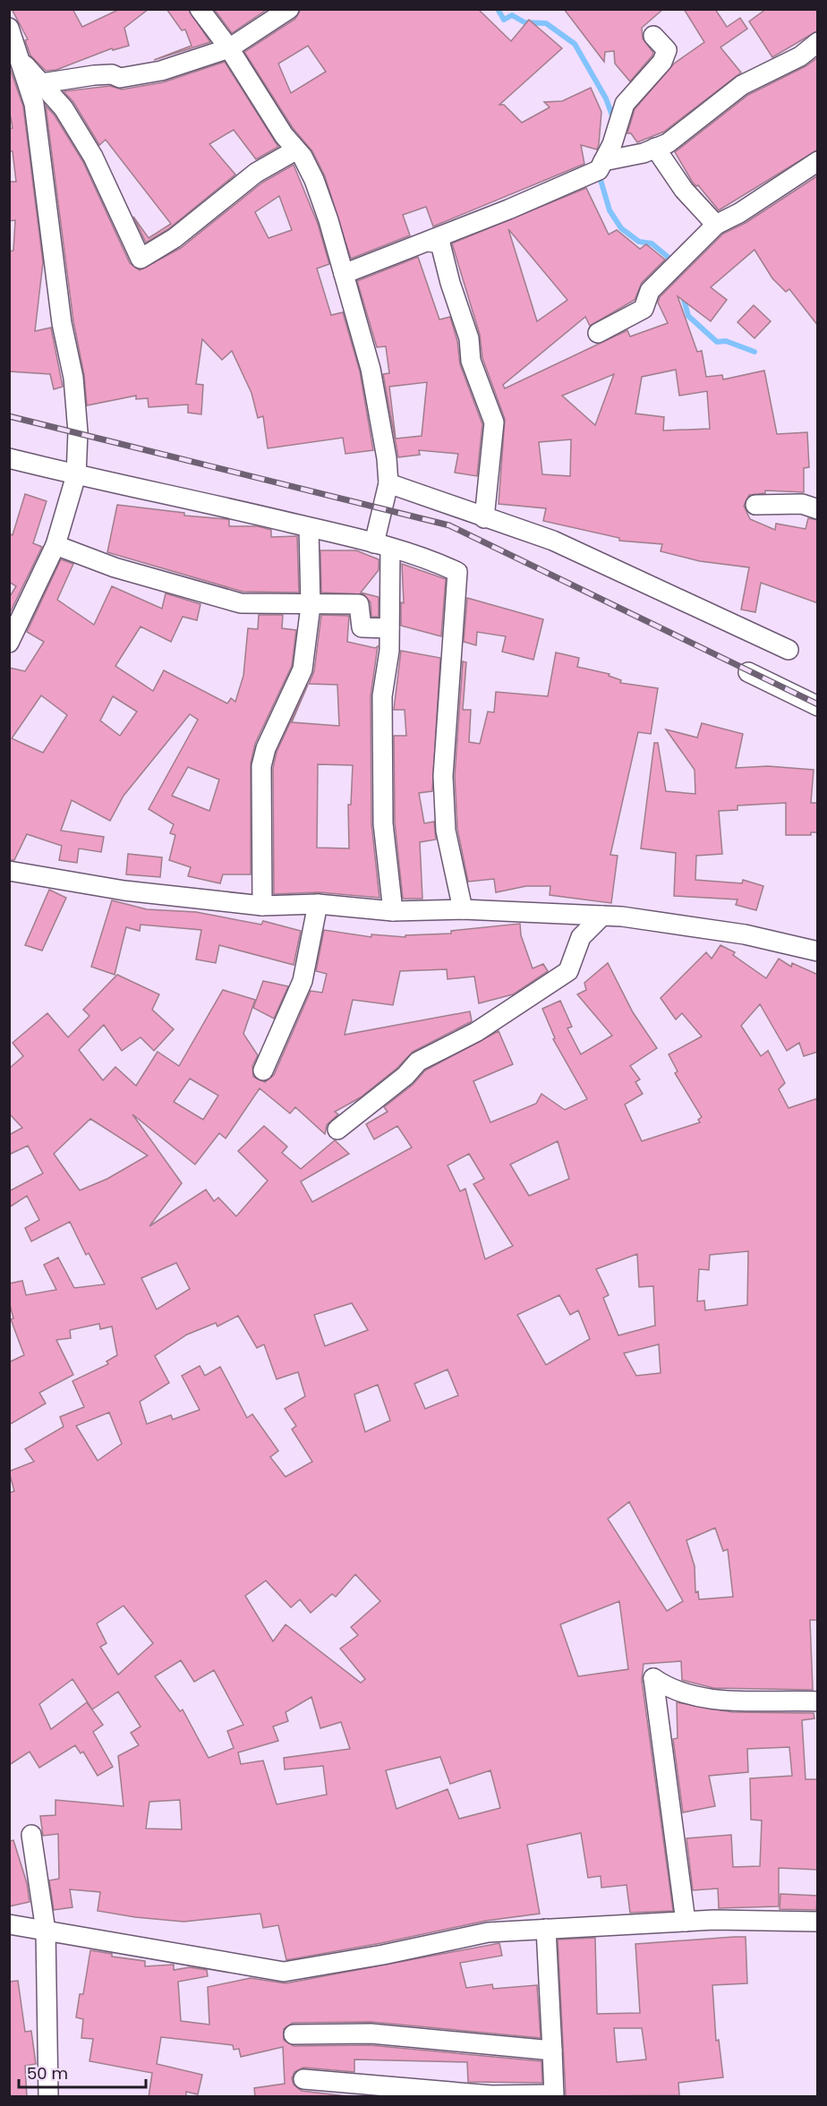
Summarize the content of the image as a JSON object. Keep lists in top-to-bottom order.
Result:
{
  "scale_bar": "50 m"
}
